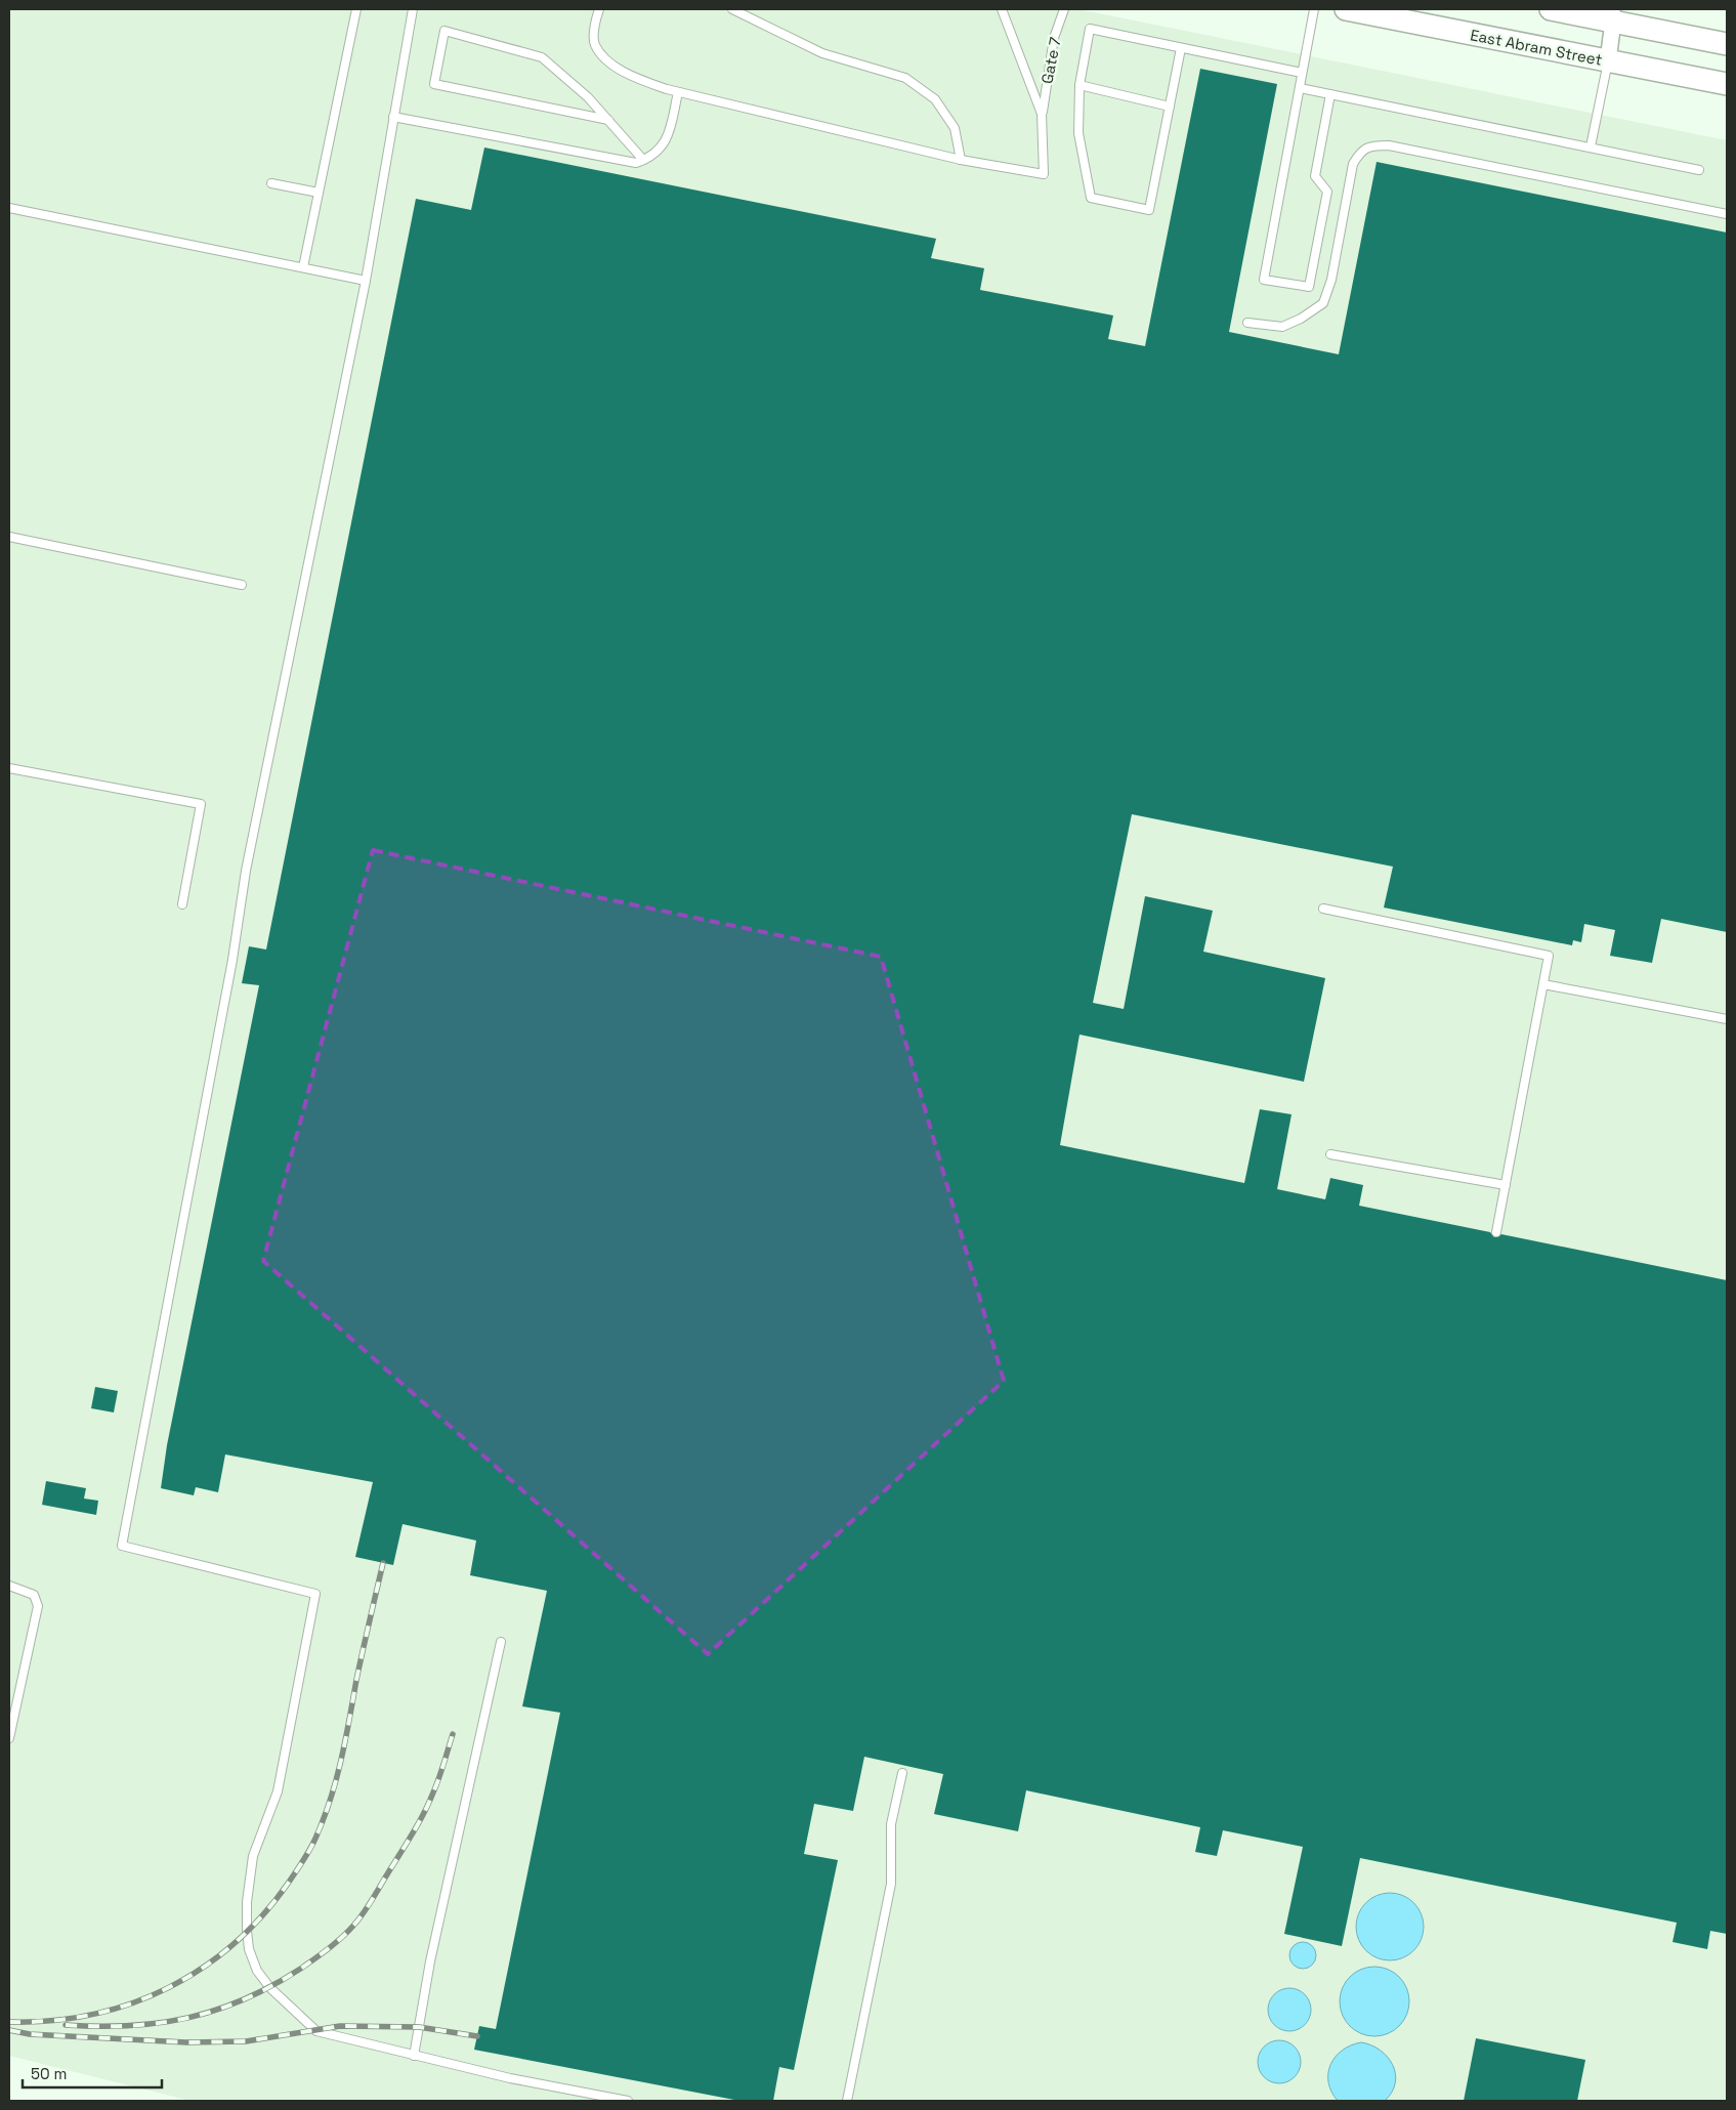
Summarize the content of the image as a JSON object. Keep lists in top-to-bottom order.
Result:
{
  "streets": {
    "main road": ["East Abram Street"],
    "lane": ["Gate 7"]
  },
  "scale_bar": "50 m"
}
